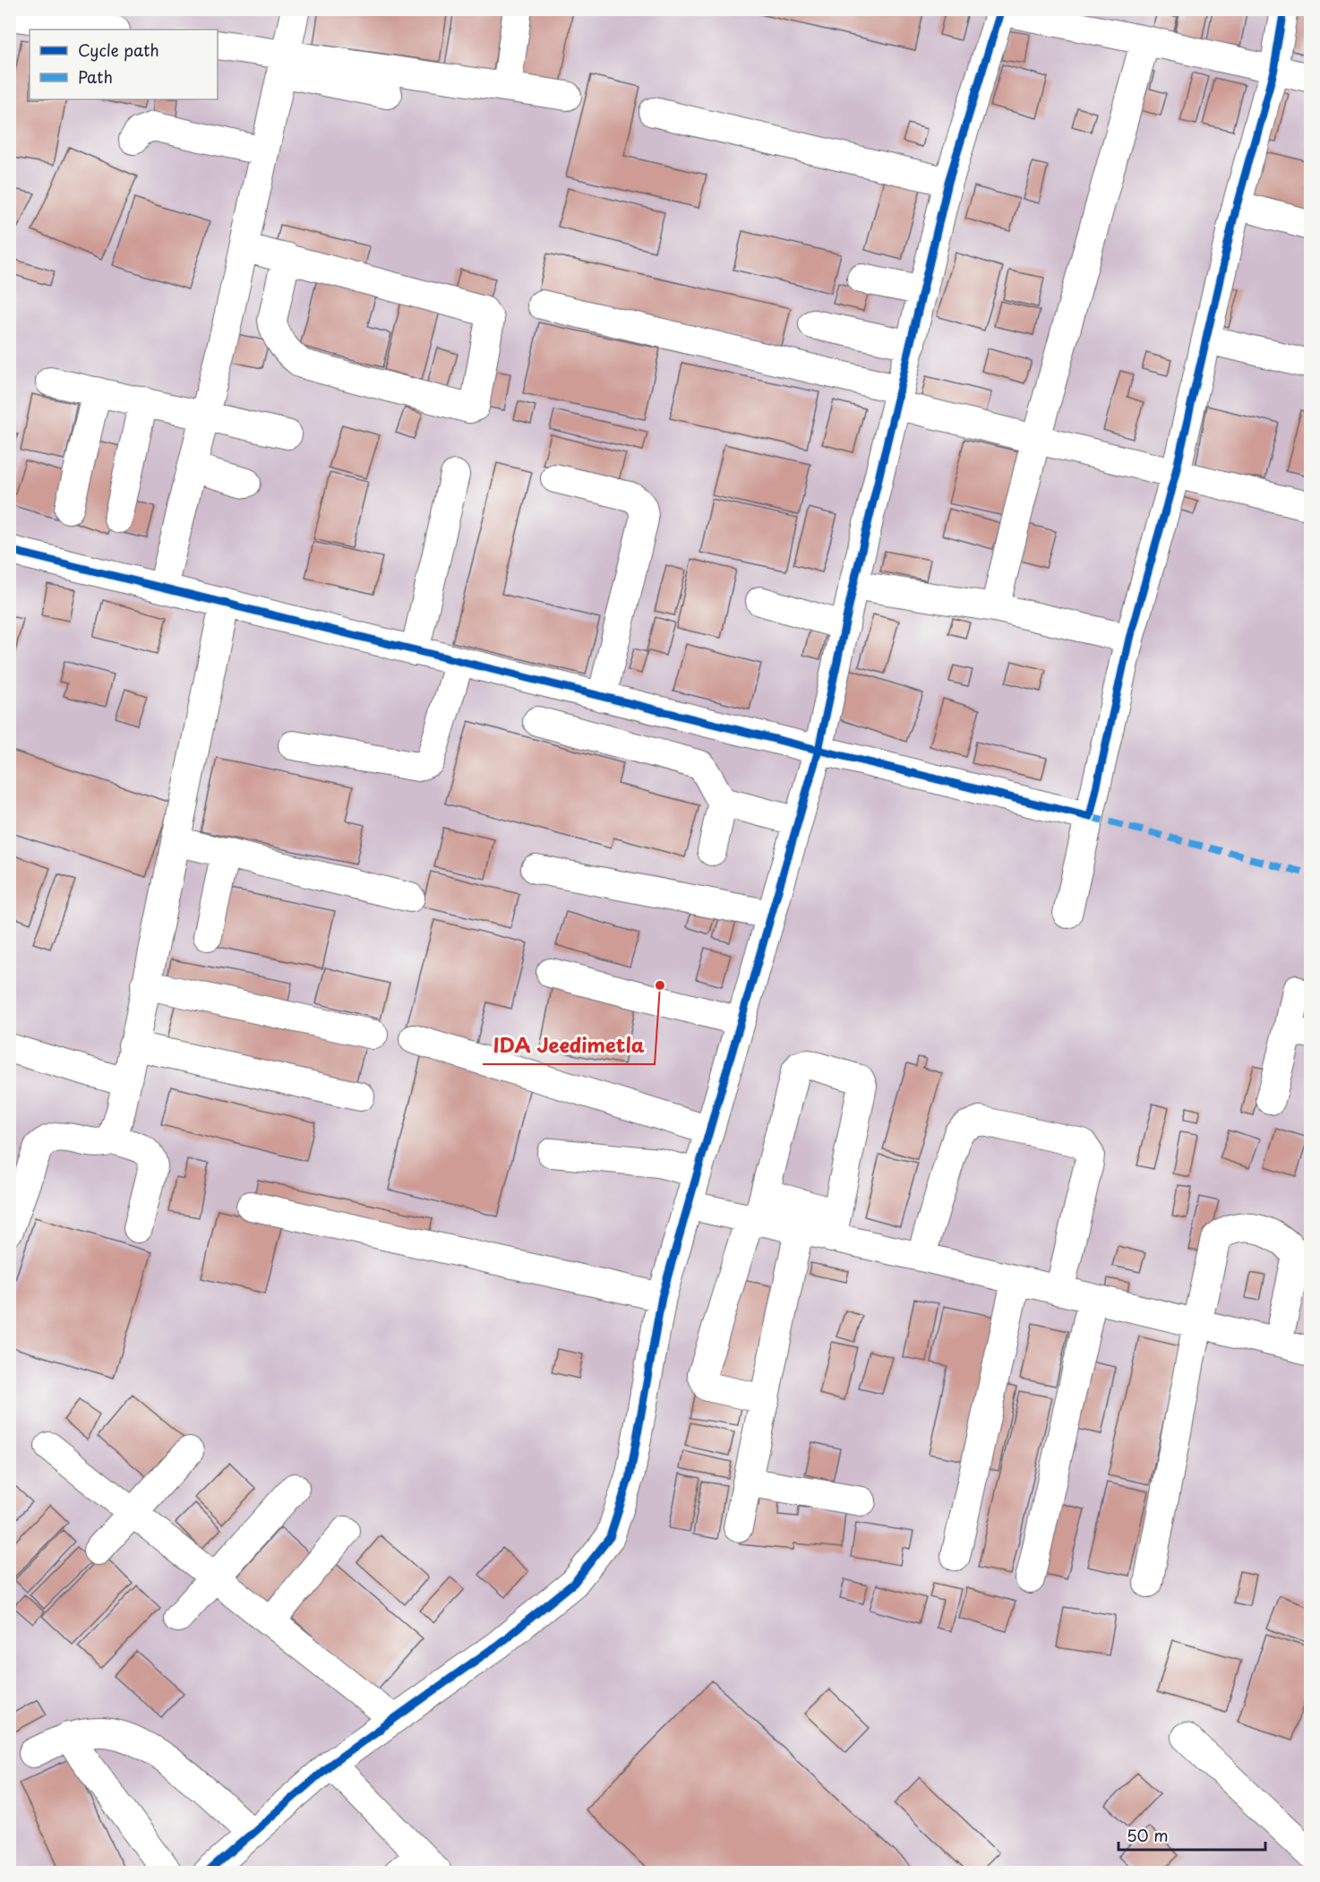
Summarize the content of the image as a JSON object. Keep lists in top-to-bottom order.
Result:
{
  "places": ["IDA Jeedimetla"],
  "legend": ["Cycle path", "Path"],
  "scale_bar": "50 m"
}
